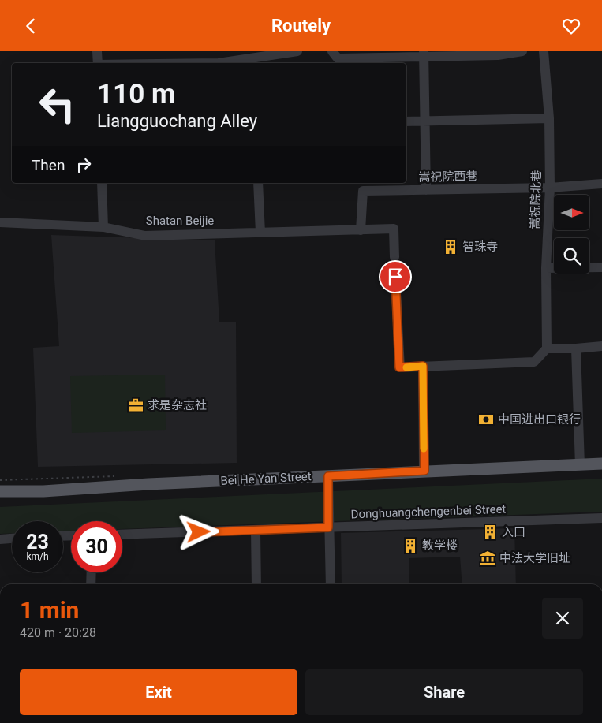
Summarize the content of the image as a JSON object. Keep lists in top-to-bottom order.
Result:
{
  "streets": {
    "main road": ["Bei He Yan Street"],
    "street": [
      "嵩祝院西巷",
      "嵩祝院北巷",
      "Shatan Beijie",
      "Donghuangchengenbei Street"
    ]
  },
  "crossings": [
    ["嵩祝院西巷", "嵩祝院北巷"],
    ["嵩祝院西巷", "Shatan Beijie"]
  ],
  "places": {
    "building": ["智珠寺", "入口", "教学楼"],
    "office": ["求是杂志社"],
    "bank": ["中国进出口银行"],
    "museum": ["中法大学旧址"]
  },
  "north": "right",
  "page": {
    "header": "Routely",
    "turn": ["110 m", "Liangguochang Alley"],
    "then": "Then",
    "speed": "23 km/h",
    "limit": "30",
    "heading": ["1 min", "420 m · 20:28"],
    "buttons": ["Exit", "Share"]
  }
}
